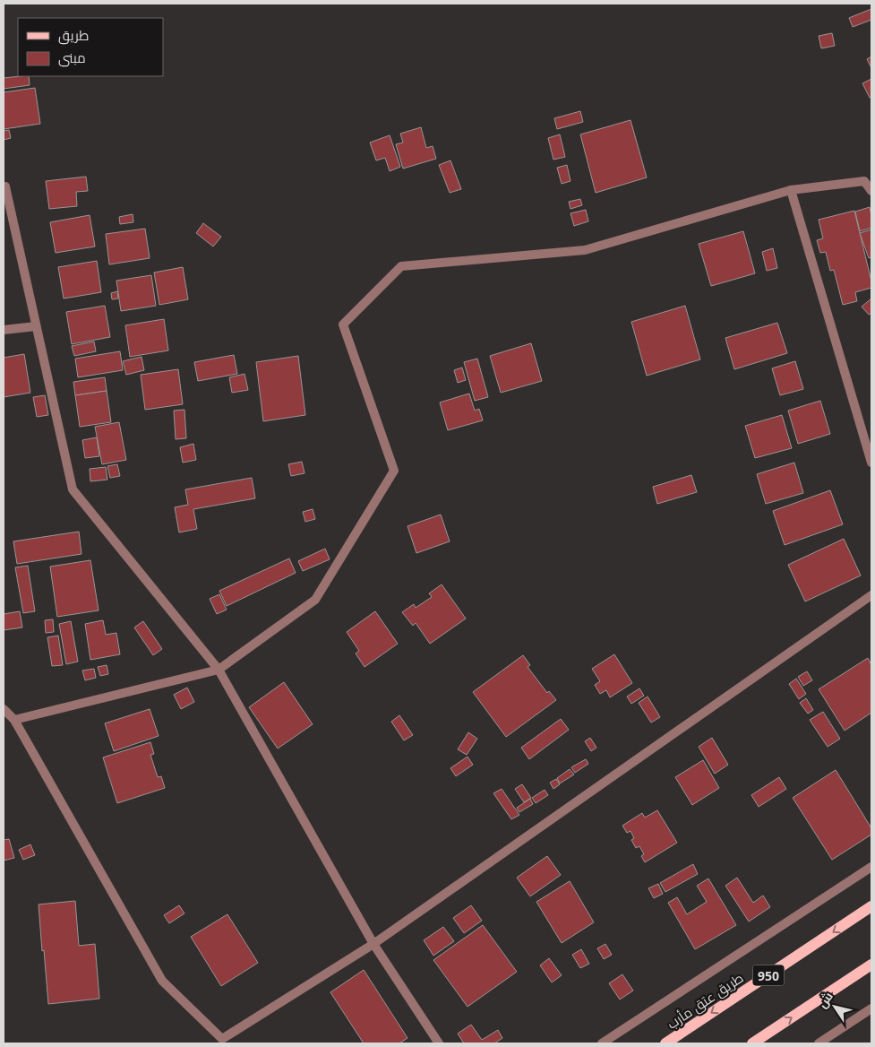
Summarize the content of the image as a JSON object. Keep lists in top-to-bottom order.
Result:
{
  "streets": {
    "main road": ["950", "طريق عتق مأرب"]
  },
  "legend": ["طريق", "مبنى"],
  "north": "top left"
}
